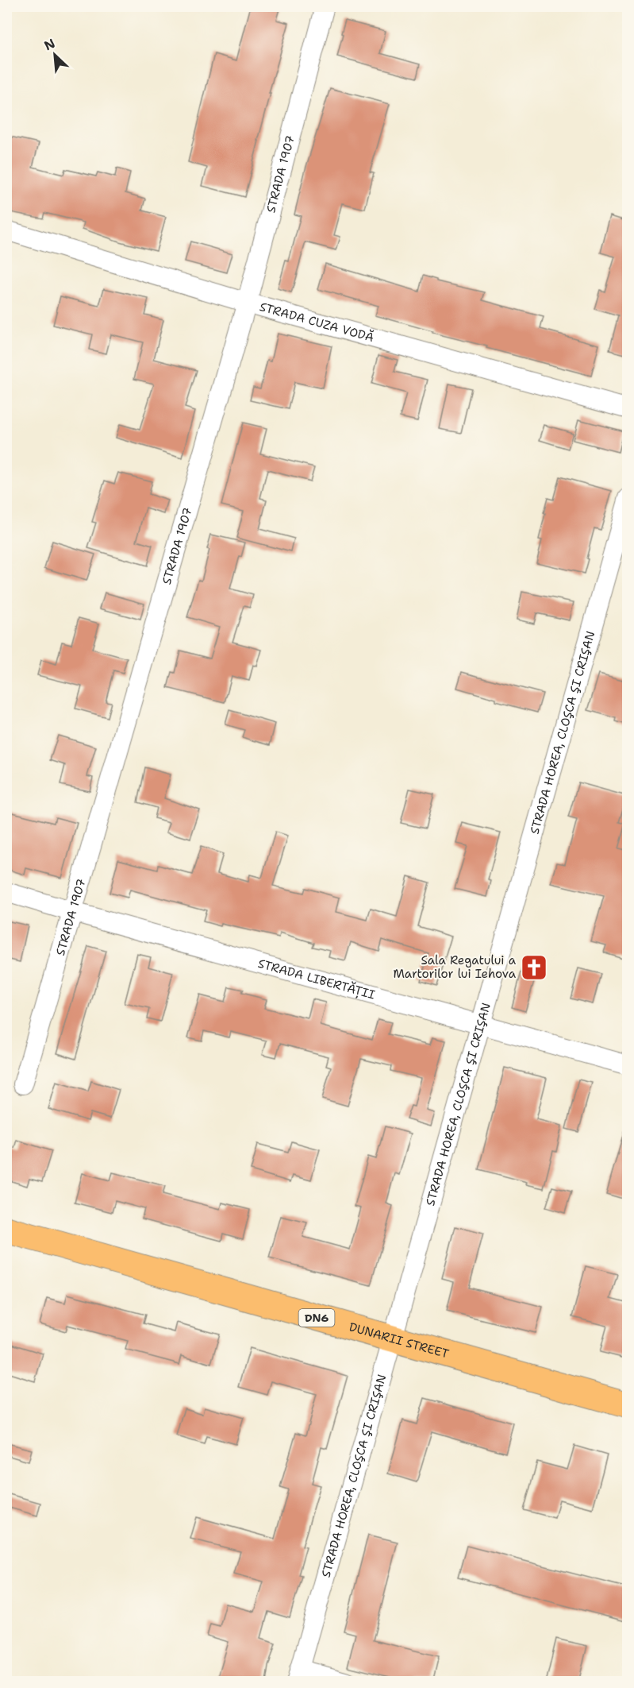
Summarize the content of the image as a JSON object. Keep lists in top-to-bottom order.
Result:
{
  "streets": {
    "main road": ["DN6", "DUNARII STREET"],
    "street": [
      "STRADA 1907",
      "STRADA CUZA VODĂ",
      "STRADA HOREA, CLOŞCA ŞI CRIŞAN",
      "STRADA LIBERTĂȚII"
    ]
  },
  "crossings": [
    ["STRADA 1907", "STRADA CUZA VODĂ"],
    ["STRADA 1907", "STRADA LIBERTĂȚII"],
    ["STRADA HOREA, CLOŞCA ŞI CRIŞAN", "STRADA LIBERTĂȚII"],
    ["STRADA HOREA, CLOŞCA ŞI CRIŞAN", "DUNARII STREET"]
  ],
  "places": {
    "church": ["Sala Regatului a Martorilor lui Iehova"]
  },
  "north": "top left"
}
